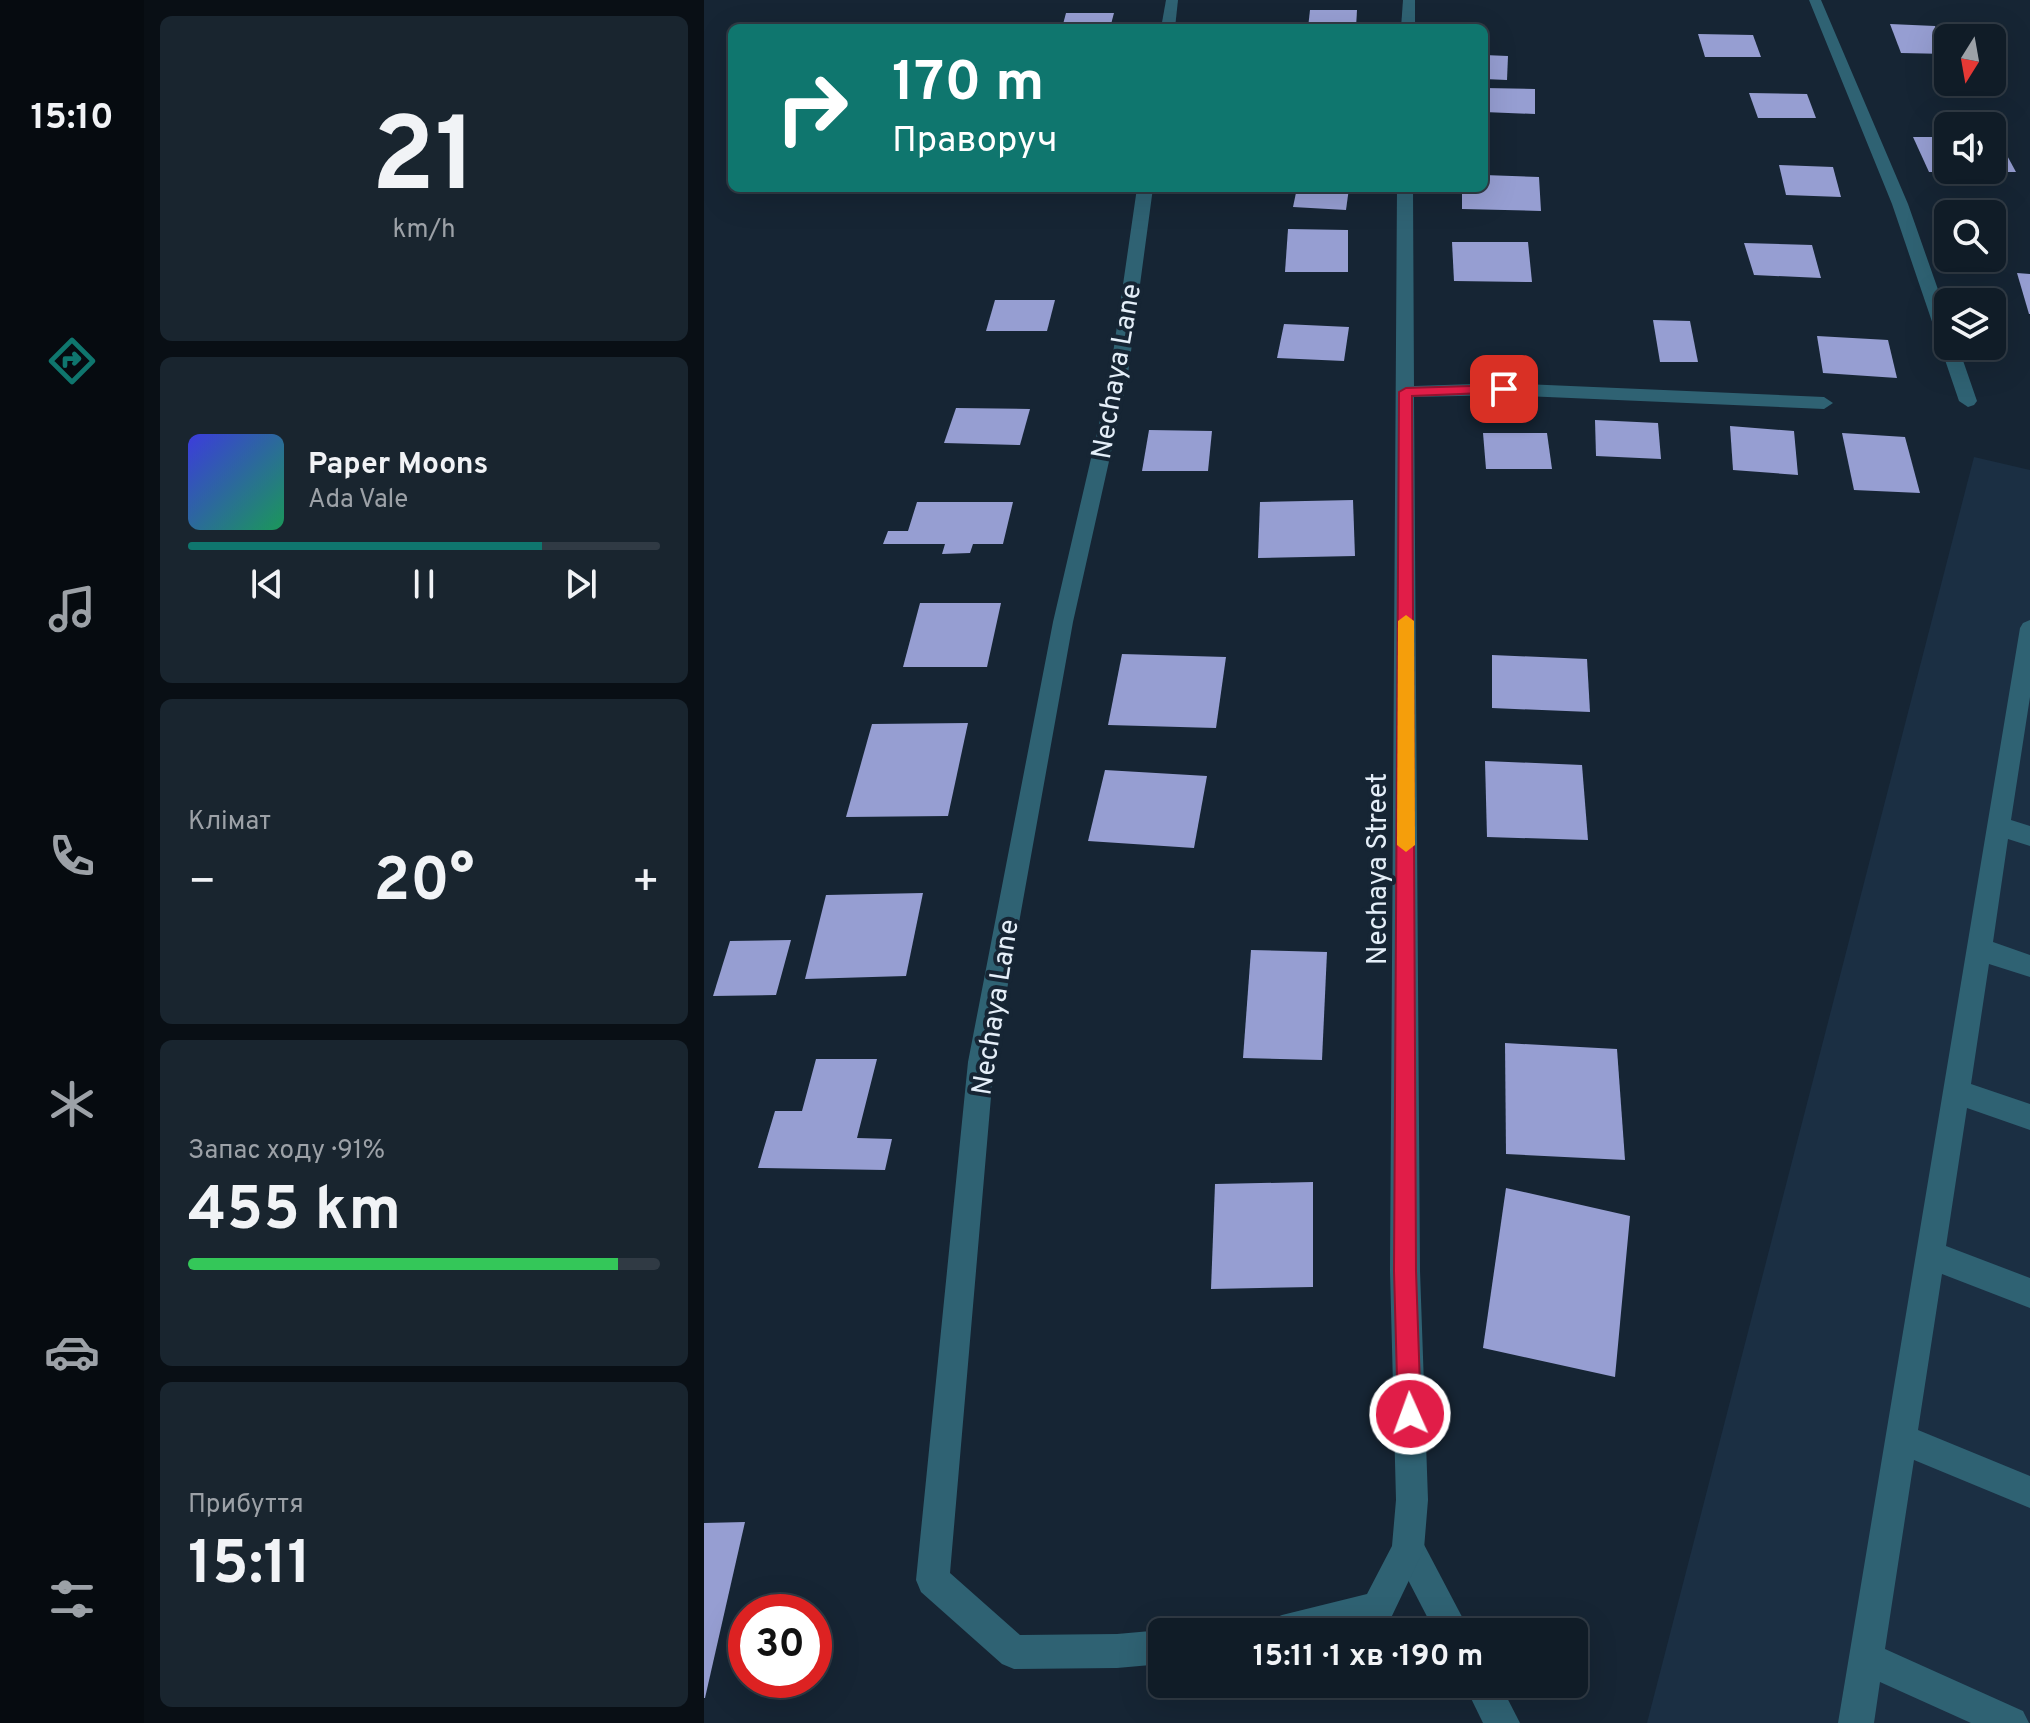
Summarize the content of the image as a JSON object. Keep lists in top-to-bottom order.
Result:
{
  "streets": {
    "street": ["Nechaya Lane", "Nechaya Street"]
  },
  "north": "bottom",
  "page": {
    "tabs": "15:10",
    "tile": [
      ["21", "km/h"],
      "Клімат",
      ["Запас ходу · 91%", "455 km"],
      ["Прибуття", "15:11"]
    ],
    "turn": ["170 m", "Праворуч"],
    "song": ["Paper Moons", "Ada Vale"],
    "heat": ["−", "20°", "+"],
    "limit": "30",
    "trip": "15:11 · 1 хв · 190 m"
  }
}
